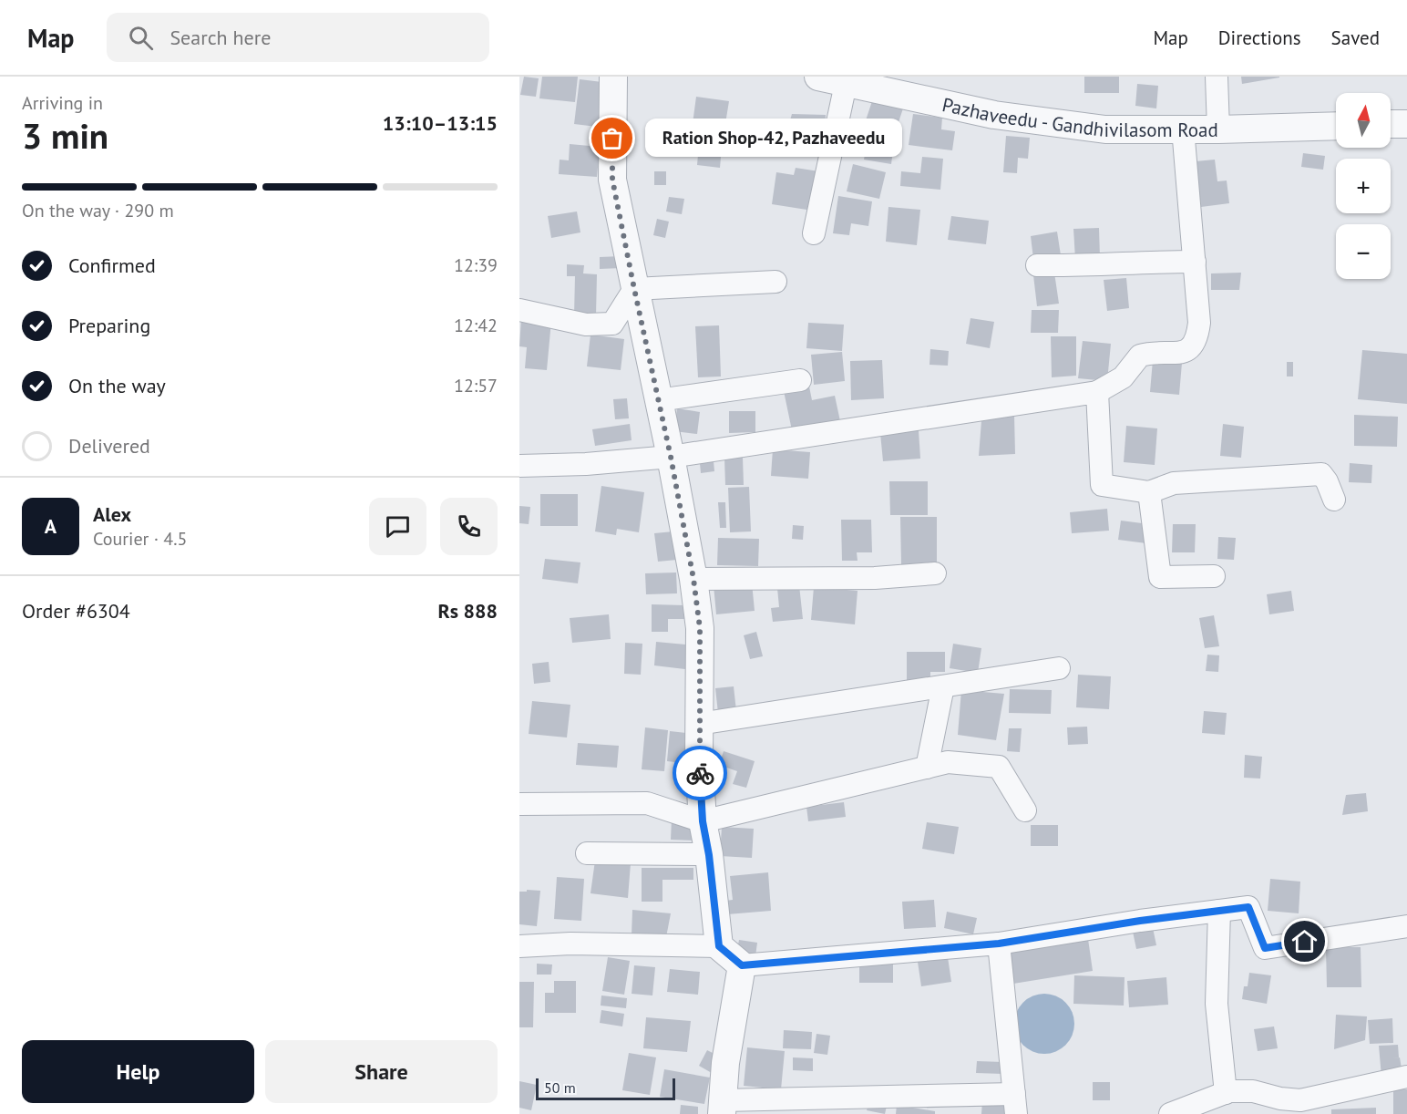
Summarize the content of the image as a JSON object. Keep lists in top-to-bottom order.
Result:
{
  "streets": {
    "street": ["Pazhaveedu - Gandhivilasom Road"]
  },
  "places": ["Ration Shop-42, Pazhaveedu"],
  "scale_bar": "50 m",
  "north": "top",
  "page": {
    "header": "Map",
    "search": "Search here",
    "nav": ["Map", "Directions", "Saved"],
    "heading": ["3 min", "Arriving in", "13:10–13:15"],
    "panel": [
      "Alex",
      "Courier · 4.5",
      "Order #6304",
      "Rs 888"
    ],
    "map_buttons": ["+", "−"],
    "bubble": "Ration Shop-42, Pazhaveedu",
    "bar": "On the way · 290 m",
    "list": [
      ["Confirmed", "12:39"],
      ["Preparing", "12:42"],
      ["On the way", "12:57"],
      "Delivered"
    ],
    "round": "A",
    "buttons": ["Help", "Share"],
    "scale": "50 m"
  }
}
